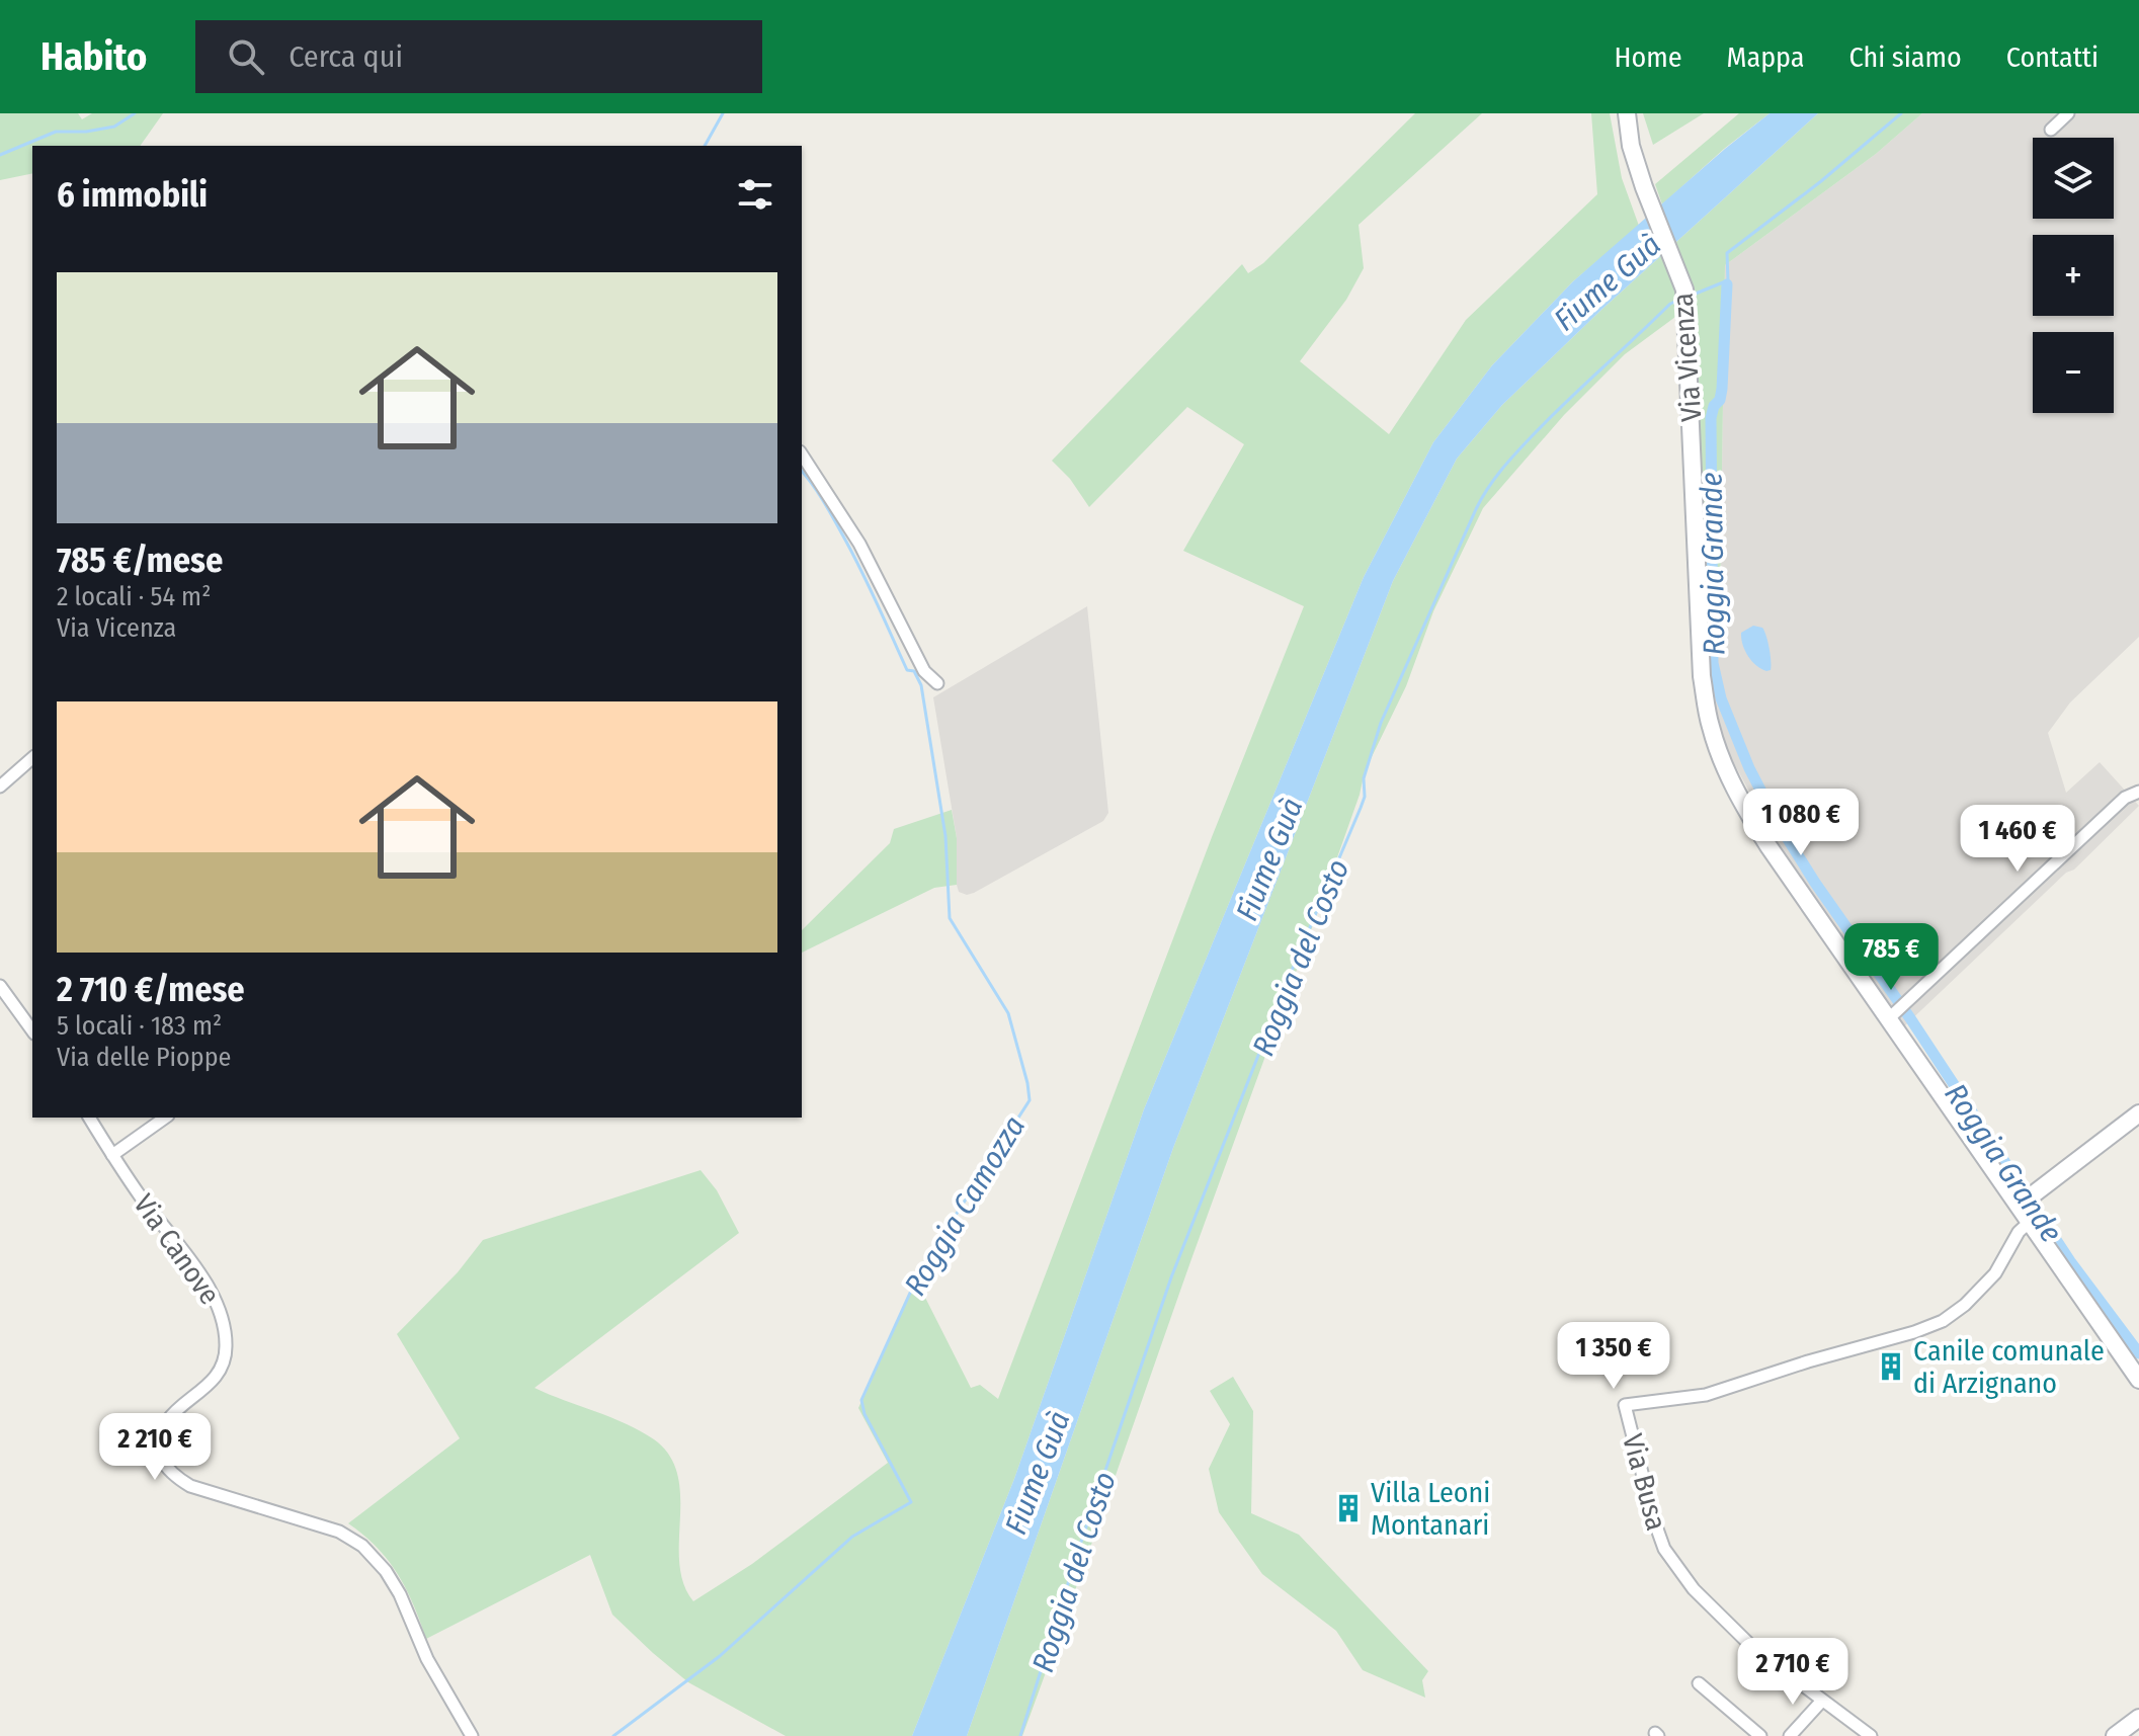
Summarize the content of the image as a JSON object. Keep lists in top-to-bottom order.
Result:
{
  "streets": {
    "main road": ["Via Vicenza"],
    "street": ["Via Canove", "Via Busa"]
  },
  "crossings": [
    ["Via Vicenza", "Via Busa"]
  ],
  "water": [
    "Fiume Guà",
    "Roggia Grande",
    "Roggia del Costo",
    "Roggia Camozza"
  ],
  "places": {
    "building": ["Canile comunale di Arzignano", "Villa Leoni Montanari"]
  },
  "page": {
    "header": "Habito",
    "search": "Cerca qui",
    "nav": [
      "Home",
      "Mappa",
      "Chi siamo",
      "Contatti"
    ],
    "map_buttons": ["+", "−"],
    "heading": "6 immobili",
    "list": [
      {
        "name": "785 €/mese",
        "note": "2 locali · 54 m² · Via Vicenza"
      },
      {
        "name": "2 710 €/mese",
        "note": "5 locali · 183 m² · Via delle Pioppe"
      }
    ],
    "price": [
      "1 080 €",
      "1 460 €",
      "785 €",
      "1 350 €",
      "2 210 €",
      "2 710 €"
    ]
  }
}
